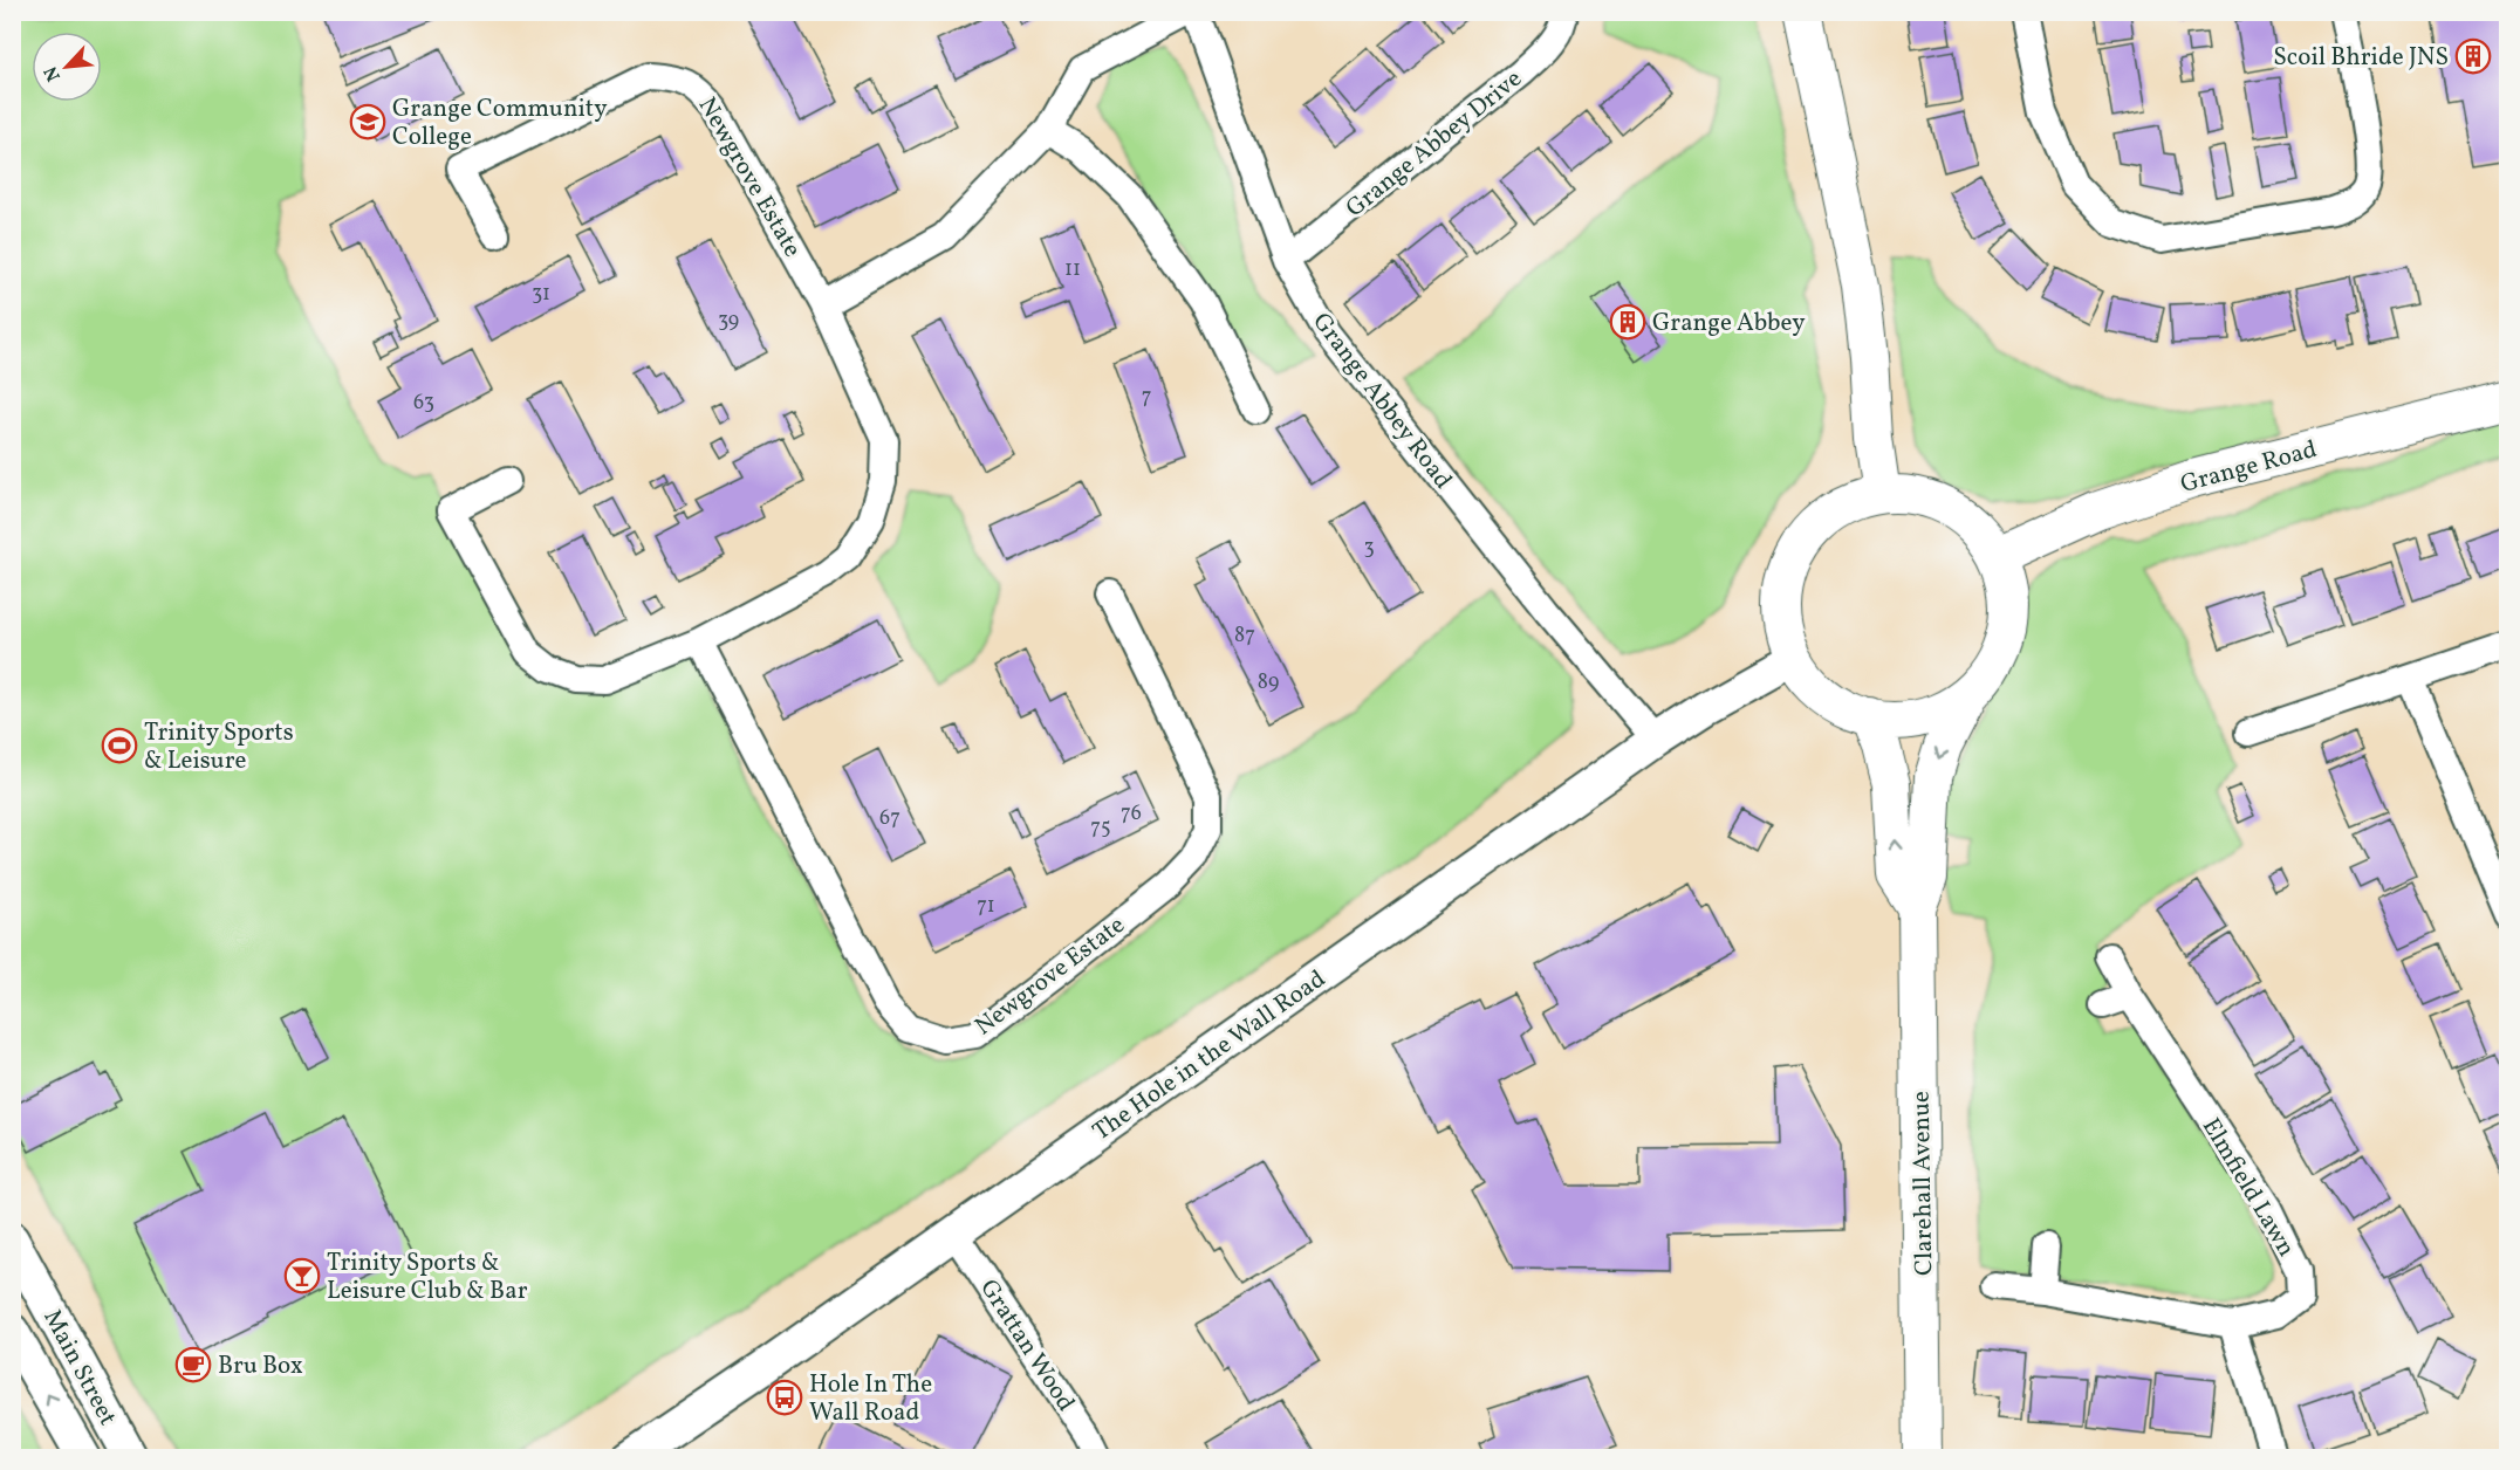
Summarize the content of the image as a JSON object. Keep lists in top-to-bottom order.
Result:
{
  "streets": {
    "main road": ["Grange Road", "Clarehall Avenue"],
    "street": [
      "Grange Abbey Drive",
      "Newgrove Estate",
      "Grange Abbey Road",
      "The Hole in the Wall Road",
      "Elmfield Lawn",
      "Grattan Wood",
      "Main Street"
    ]
  },
  "crossings": [
    ["Grange Abbey Drive", "Grange Abbey Road"],
    ["Grange Abbey Road", "The Hole in the Wall Road"],
    ["Grange Road", "The Hole in the Wall Road"],
    ["Grange Road", "Clarehall Avenue"],
    ["The Hole in the Wall Road", "Clarehall Avenue"],
    ["The Hole in the Wall Road", "Grattan Wood"]
  ],
  "places": {
    "building": ["Scoil Bhride JNS", "Grange Abbey"],
    "school or university": ["Grange Community College"],
    "sports": ["Trinity Sports & Leisure"],
    "bar": ["Trinity Sports & Leisure Club & Bar"],
    "cafe": ["Bru Box"],
    "bus stop": ["Hole In The Wall Road"]
  },
  "house_numbers": [
    "11",
    "31",
    "39",
    "7",
    "63",
    "3",
    "87",
    "89",
    "76",
    "67",
    "75",
    "71"
  ],
  "north": "bottom left"
}
